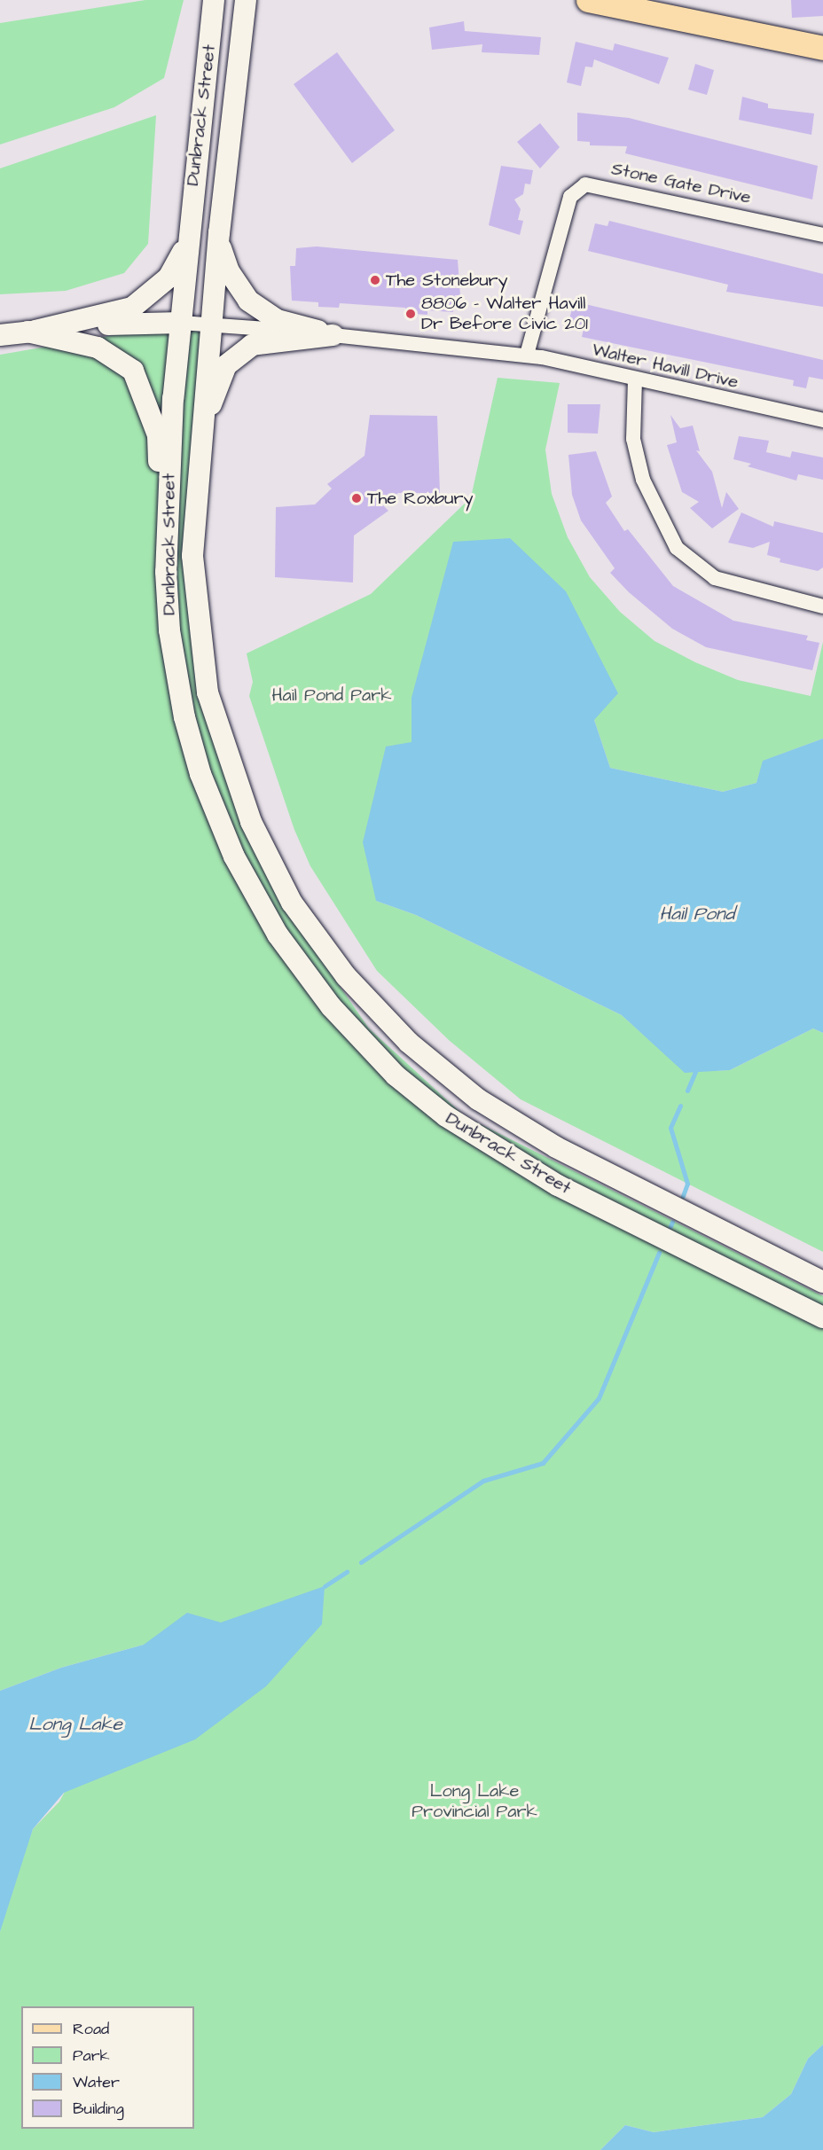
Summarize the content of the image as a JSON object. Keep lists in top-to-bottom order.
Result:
{
  "streets": {
    "main road": ["Dunbrack Street"],
    "street": ["Stone Gate Drive", "Walter Havill Drive"]
  },
  "crossings": [
    ["Dunbrack Street", "Walter Havill Drive"],
    ["Stone Gate Drive", "Walter Havill Drive"]
  ],
  "water": ["Hail Pond", "Long Lake"],
  "parks": ["Hail Pond Park", "Long Lake Provincial Park"],
  "places": ["The Stonebury", "8806 - Walter Havill Dr Before Civic 201", "The Roxbury"],
  "legend": [
    "Road",
    "Park",
    "Water",
    "Building"
  ]
}
